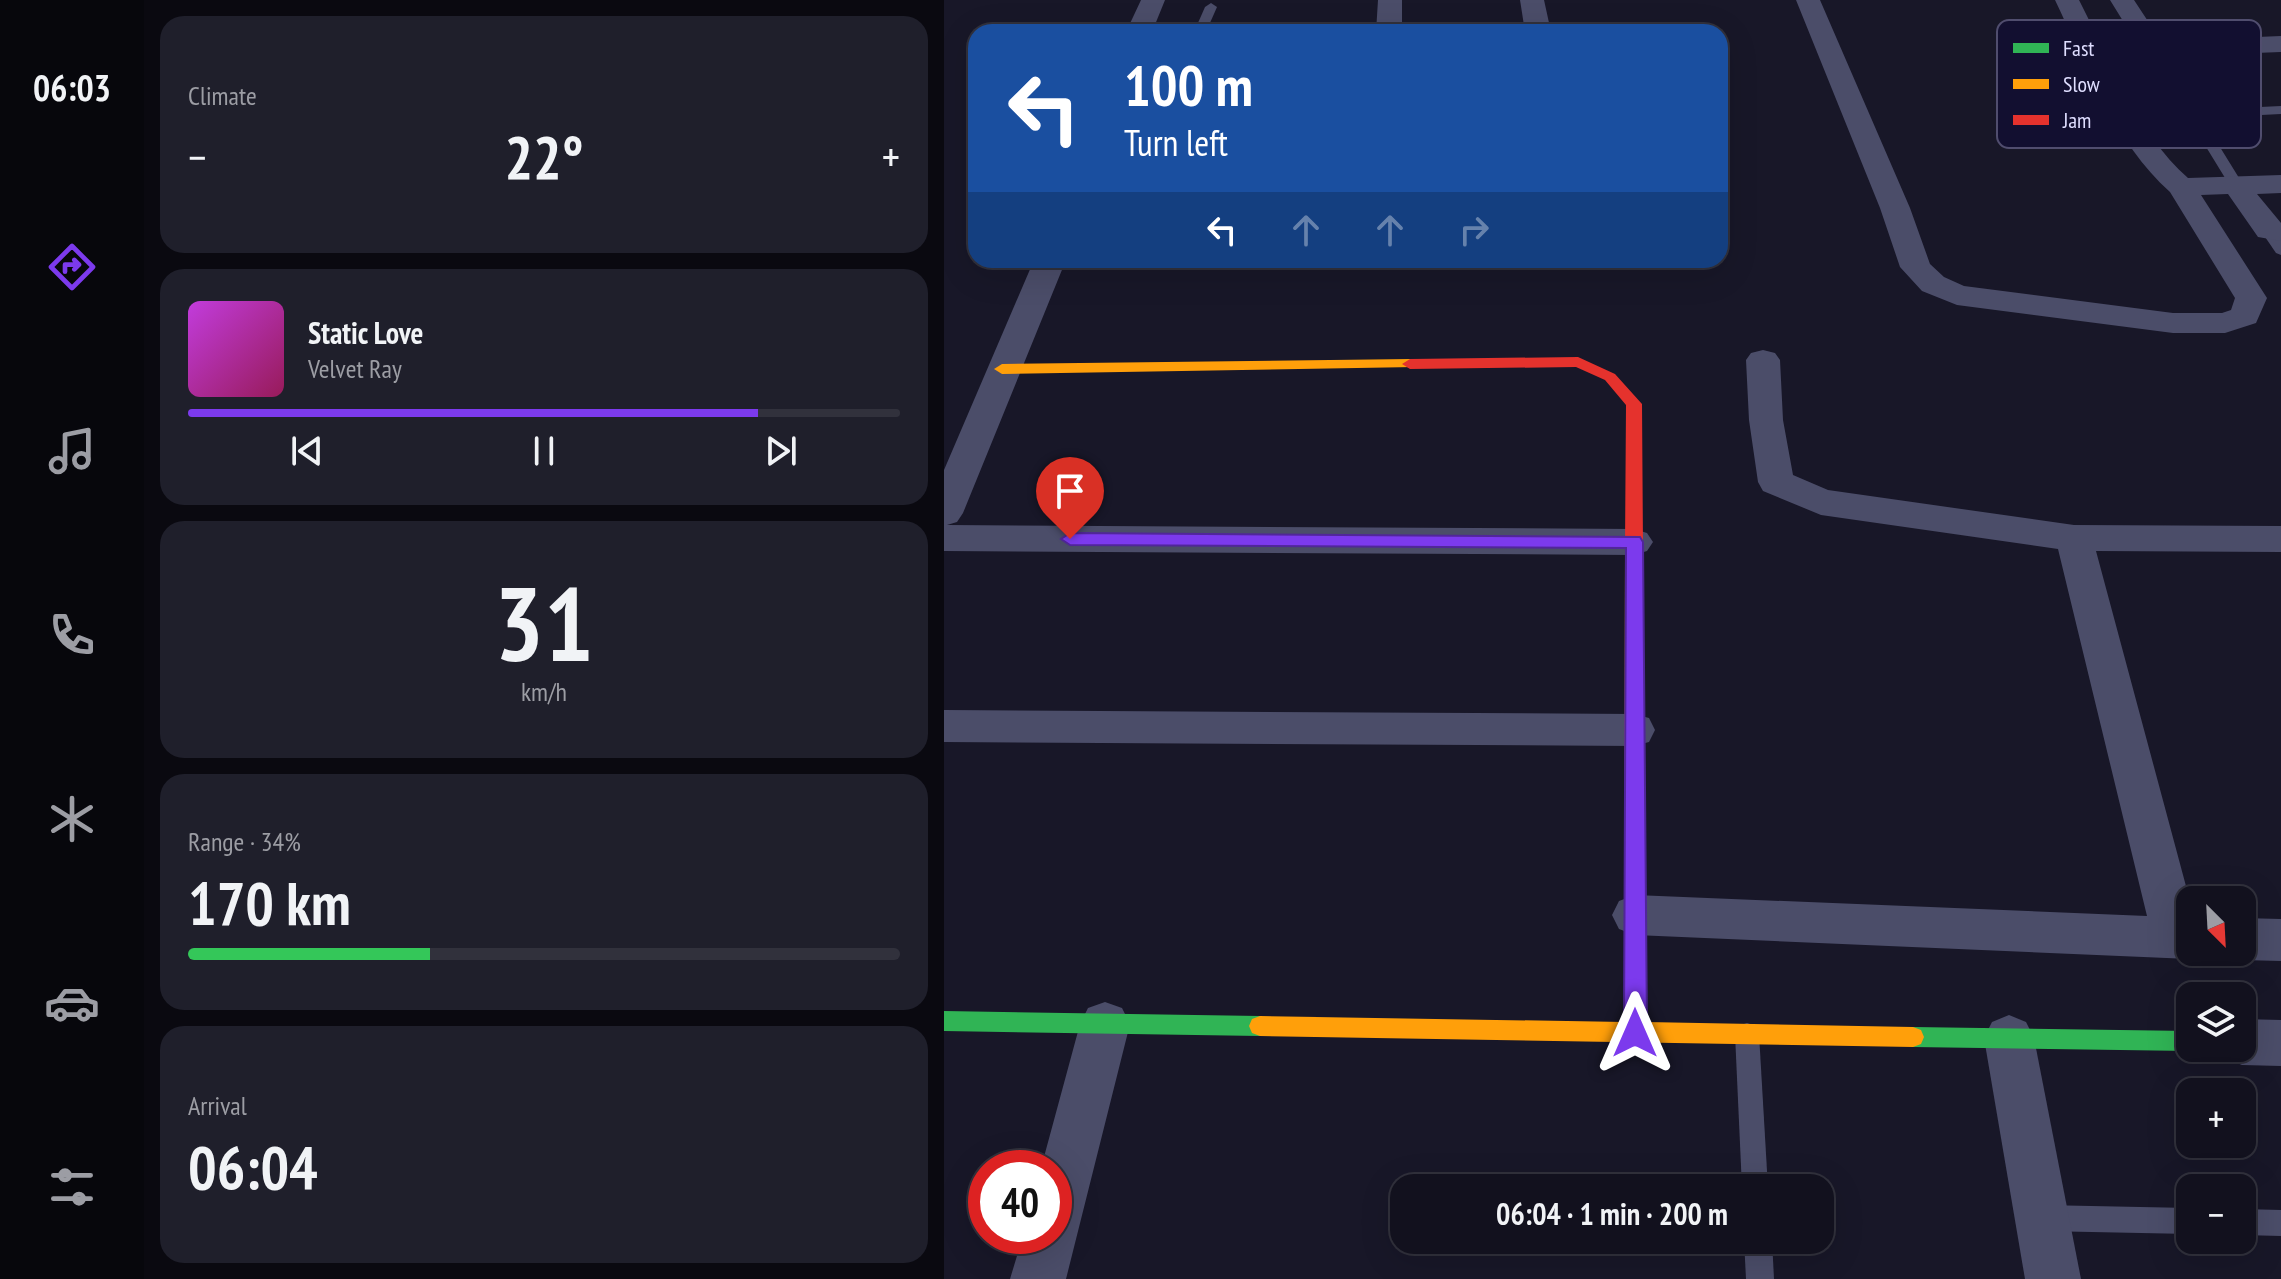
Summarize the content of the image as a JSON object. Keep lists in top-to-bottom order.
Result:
{
  "legend": ["Fast", "Slow", "Jam"],
  "north": "bottom right",
  "page": {
    "tabs": "06:03",
    "tile": [
      "Climate",
      ["31", "km/h"],
      ["Range · 34%", "170 km"],
      ["Arrival", "06:04"]
    ],
    "turn": ["100 m", "Turn left"],
    "heat": ["−", "22°", "+"],
    "song": ["Static Love", "Velvet Ray"],
    "map_buttons": ["+", "−"],
    "limit": "40",
    "trip": "06:04 · 1 min · 200 m"
  }
}
